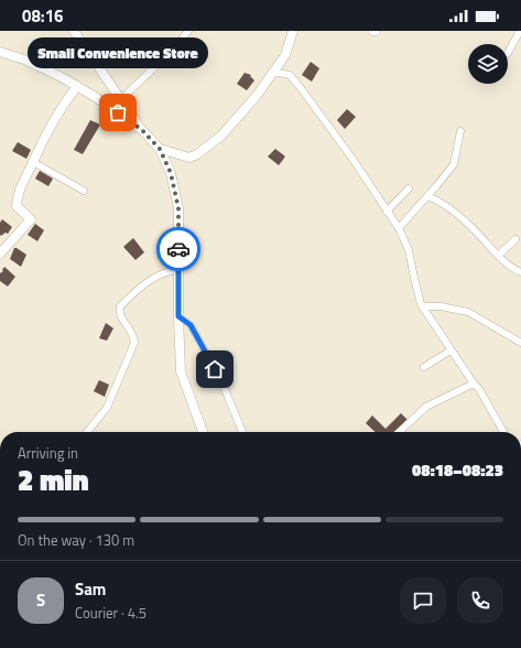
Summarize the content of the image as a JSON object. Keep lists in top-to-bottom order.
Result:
{
  "places": ["Small Convenience Store"],
  "page": {
    "status": "08:16",
    "bubble": "Small Convenience Store",
    "heading": ["2 min", "Arriving in", "08:18–08:23"],
    "panel": ["Sam", "Courier · 4.5"],
    "bar": "On the way · 130 m",
    "round": "S"
  }
}
